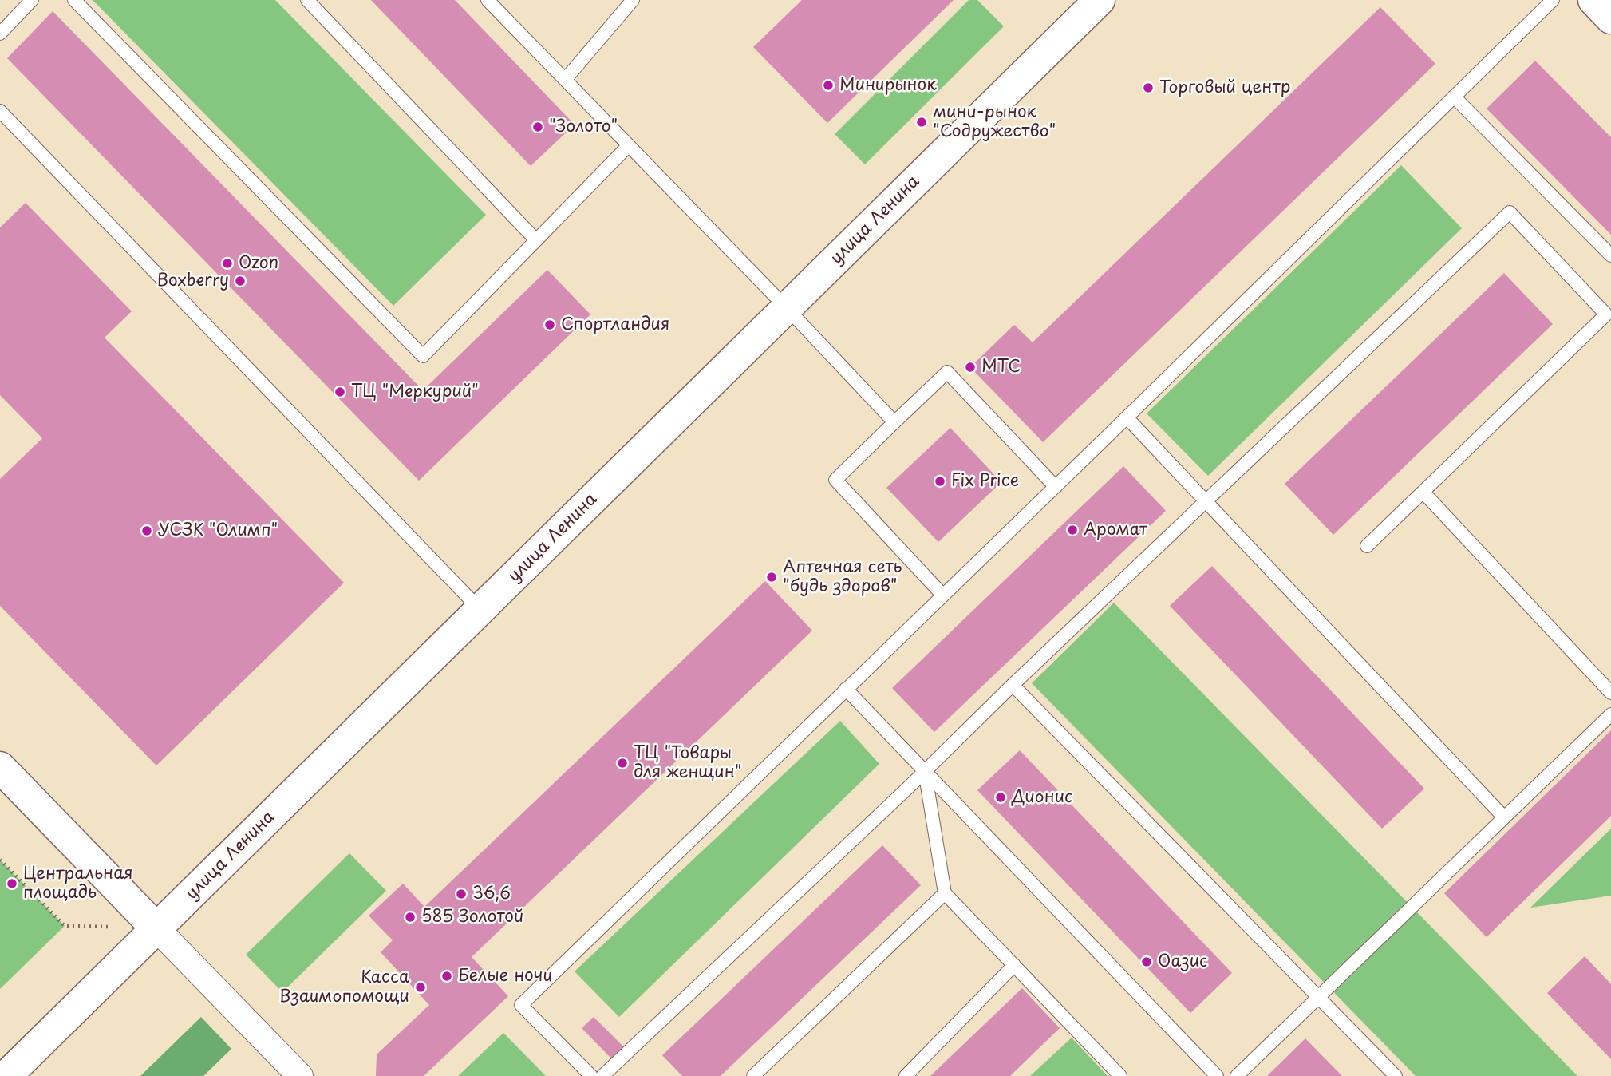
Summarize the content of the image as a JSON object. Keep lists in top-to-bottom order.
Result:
{
  "streets": {
    "main road": ["улица Ленина"]
  },
  "places": [
    "Минирынок",
    "Торговый центр",
    "мини-рынок \"Содружество\"",
    "\"Золото\"",
    "Ozon",
    "Boxberry",
    "Спортландия",
    "МТС",
    "ТЦ \"Меркурий\"",
    "Fix Price",
    "Аромат",
    "УСЗК \"Олимп\"",
    "Аптечная сеть \"будь здоров\"",
    "ТЦ \"Товары для женщин\"",
    "Дионис",
    "Центральная площадь",
    "36,6",
    "585 Золотой",
    "Оазис",
    "Белые ночи",
    "Касса Взаимопомощи"
  ]
}
